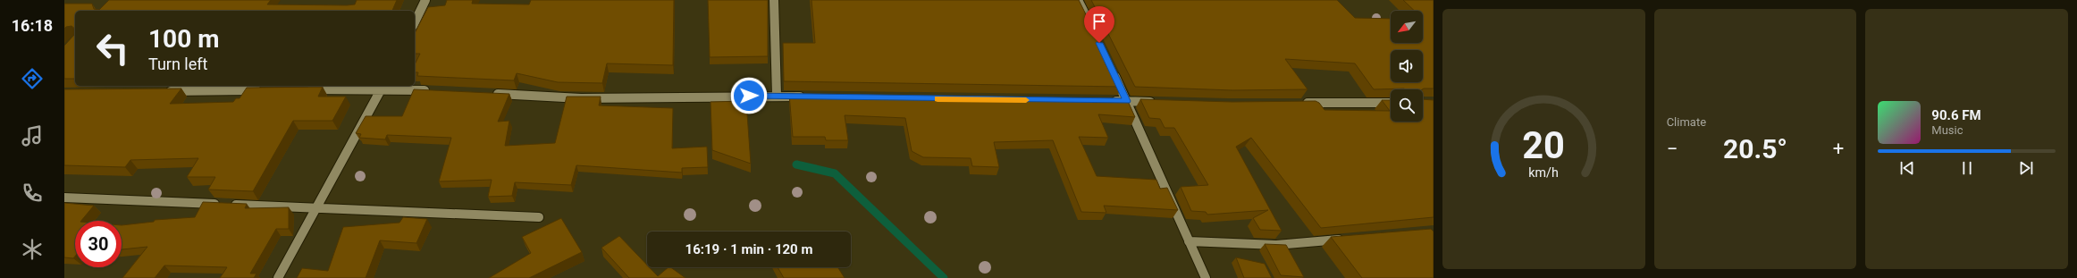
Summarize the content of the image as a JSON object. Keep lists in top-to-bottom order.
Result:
{
  "north": "bottom left",
  "page": {
    "tabs": "16:18",
    "tile": "Climate",
    "turn": ["100 m", "Turn left"],
    "song": ["90.6 FM", "Music"],
    "heat": ["−", "20.5°", "+"],
    "limit": "30",
    "trip": "16:19 · 1 min · 120 m",
    "gauge": ["20", "km/h"]
  }
}
